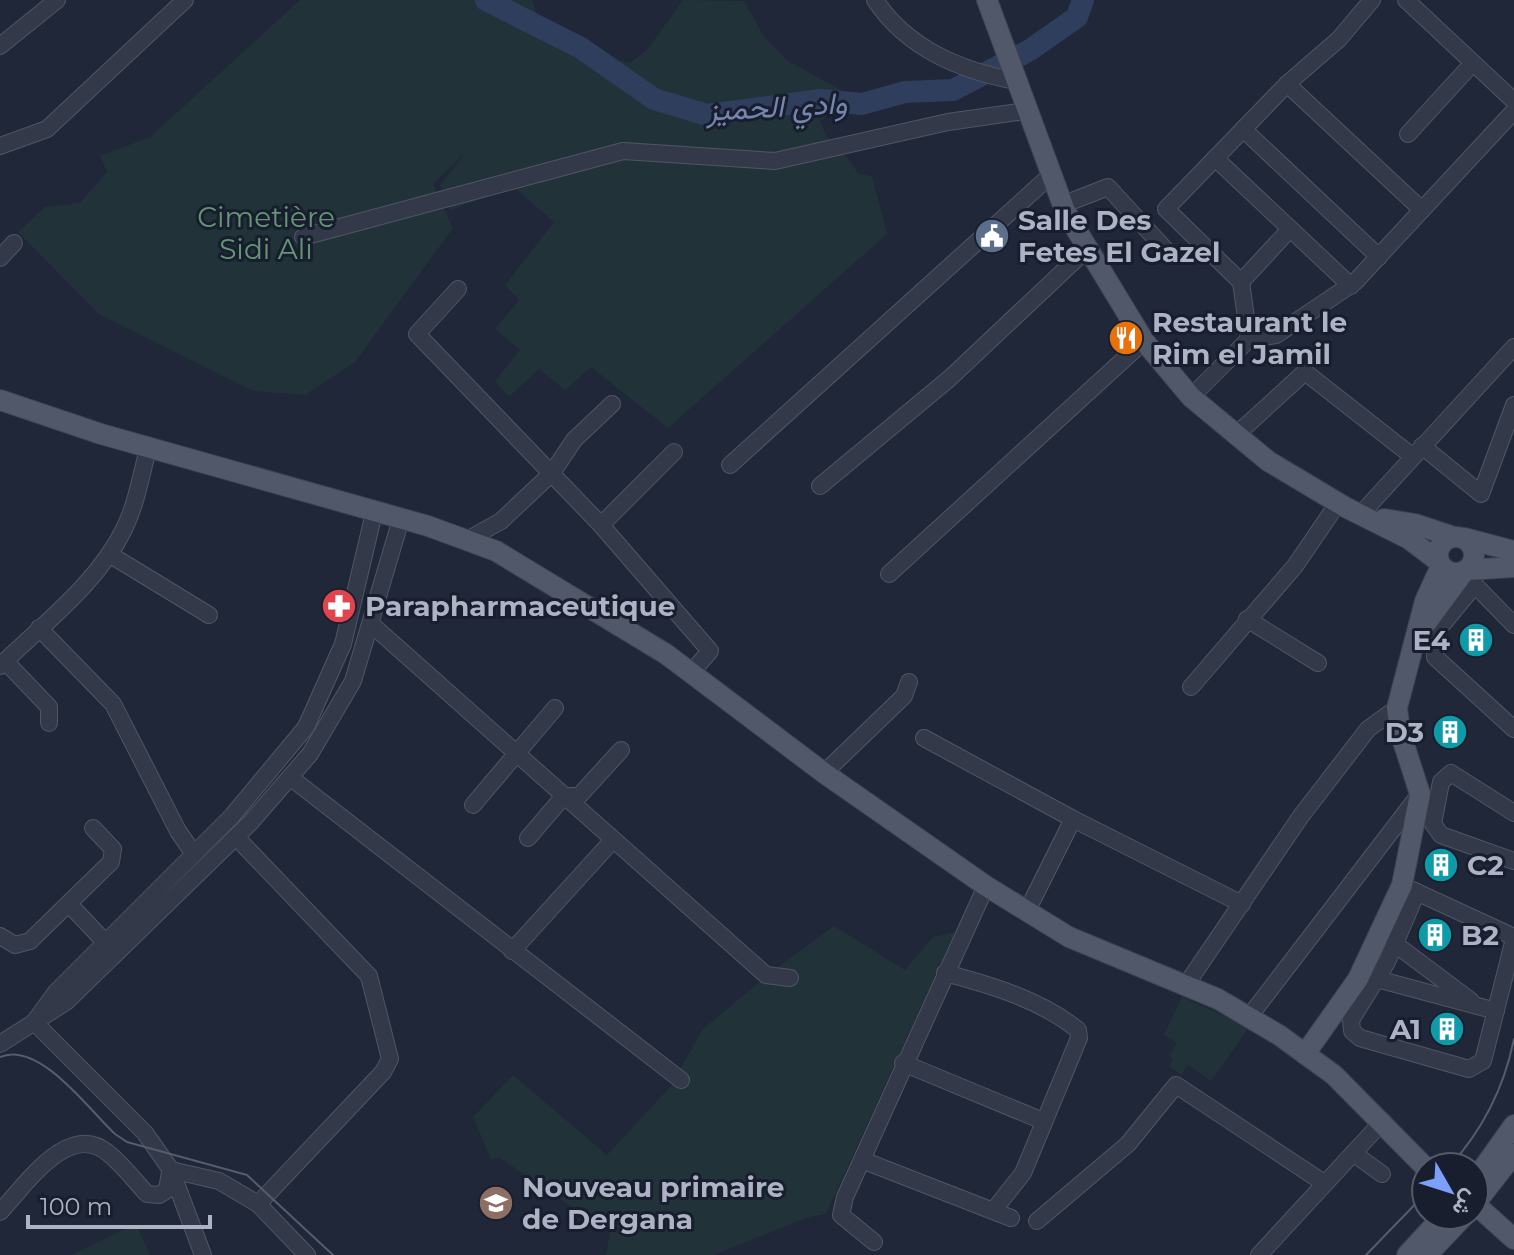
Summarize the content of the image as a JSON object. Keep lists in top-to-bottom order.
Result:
{
  "water": ["وادي الحميز"],
  "parks": ["Cimetière Sidi Ali"],
  "places": {
    "public building": ["Salle Des Fetes El Gazel"],
    "restaurant": ["Restaurant le Rim el Jamil"],
    "pharmacy": ["Parapharmaceutique"],
    "building": [
      "E4",
      "D3",
      "C2",
      "B2",
      "A1"
    ],
    "school or university": ["Nouveau primaire de Dergana"]
  },
  "scale_bar": "100 m",
  "north": "bottom right"
}
